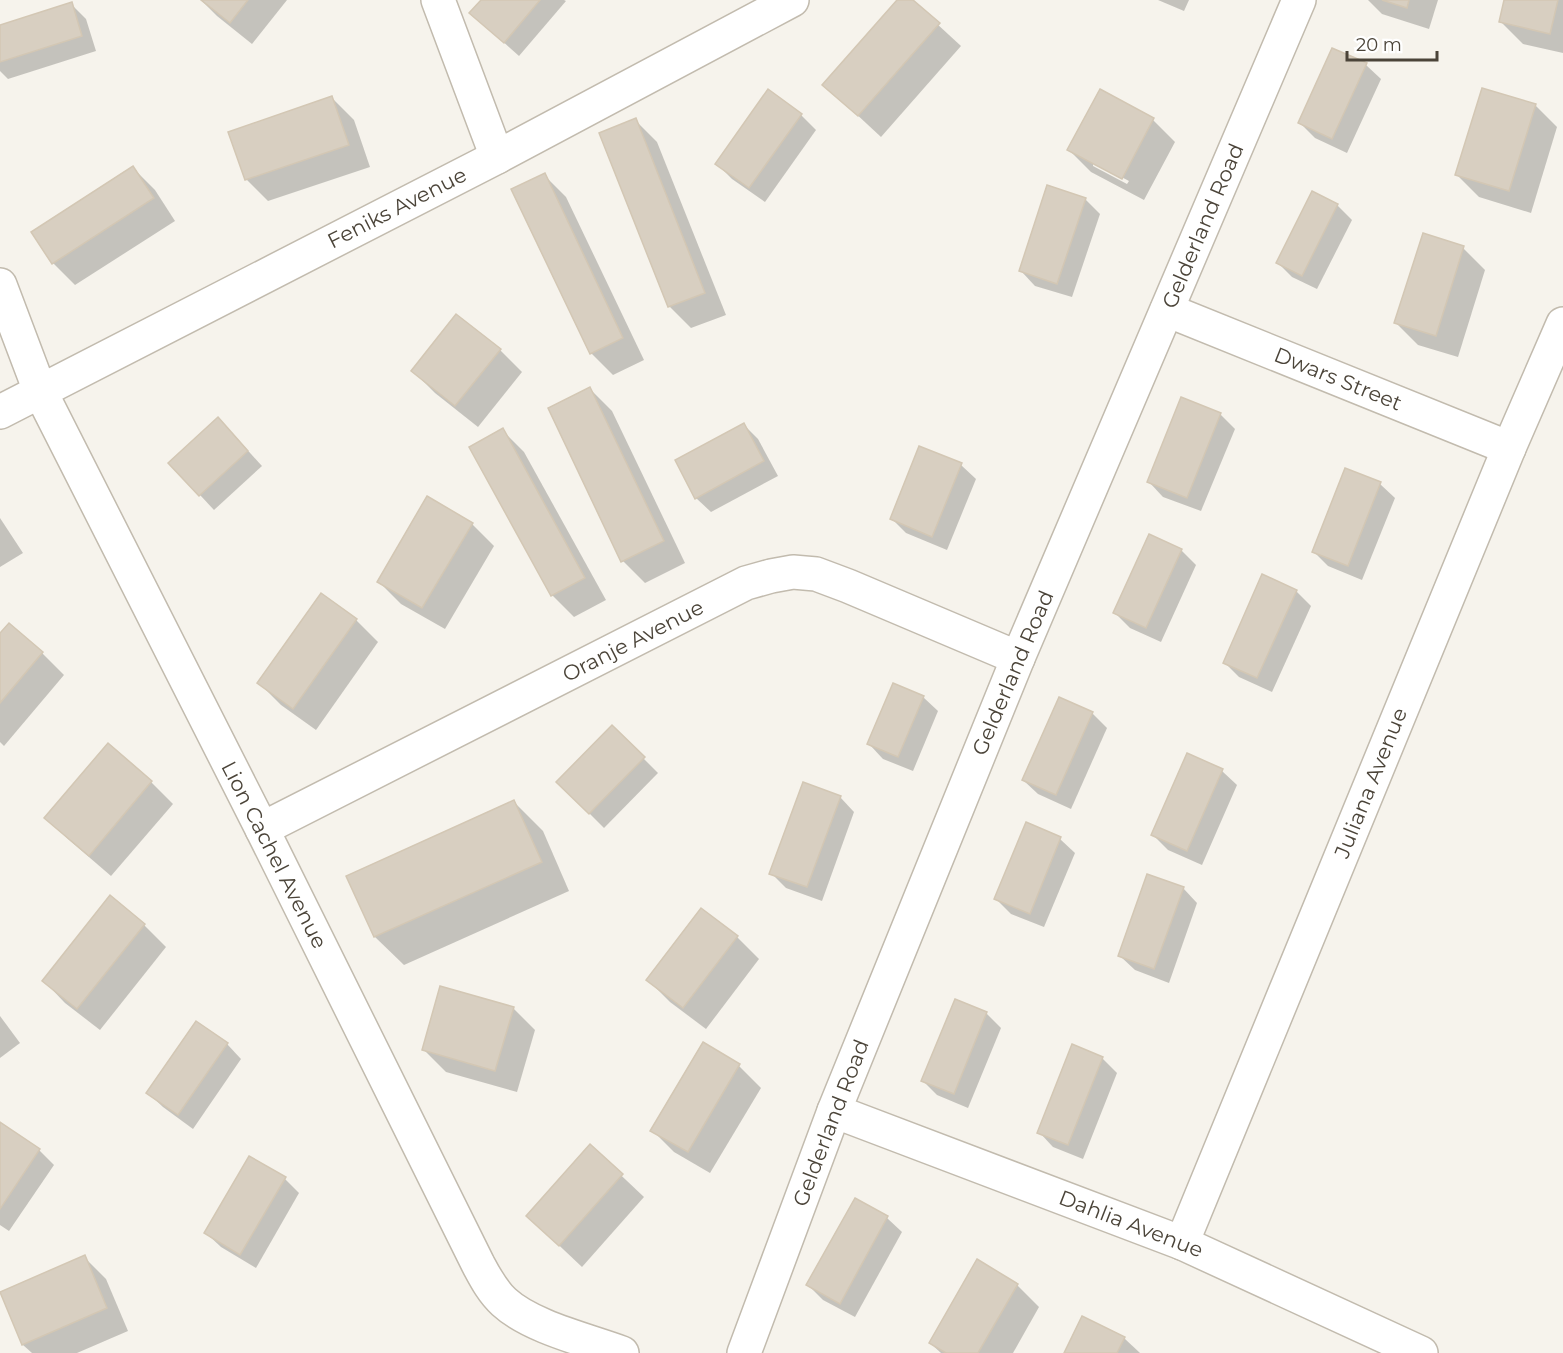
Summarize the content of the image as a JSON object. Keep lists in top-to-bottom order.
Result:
{
  "streets": {
    "street": [
      "Feniks Avenue",
      "Gelderland Road",
      "Dwars Street",
      "Oranje Avenue",
      "Juliana Avenue",
      "Lion Cachel Avenue",
      "Dahlia Avenue"
    ]
  },
  "crossings": [
    ["Feniks Avenue", "Lion Cachel Avenue"],
    ["Gelderland Road", "Dwars Street"],
    ["Gelderland Road", "Oranje Avenue"],
    ["Gelderland Road", "Dahlia Avenue"],
    ["Dwars Street", "Juliana Avenue"],
    ["Oranje Avenue", "Lion Cachel Avenue"],
    ["Juliana Avenue", "Dahlia Avenue"]
  ],
  "scale_bar": "20 m"
}
